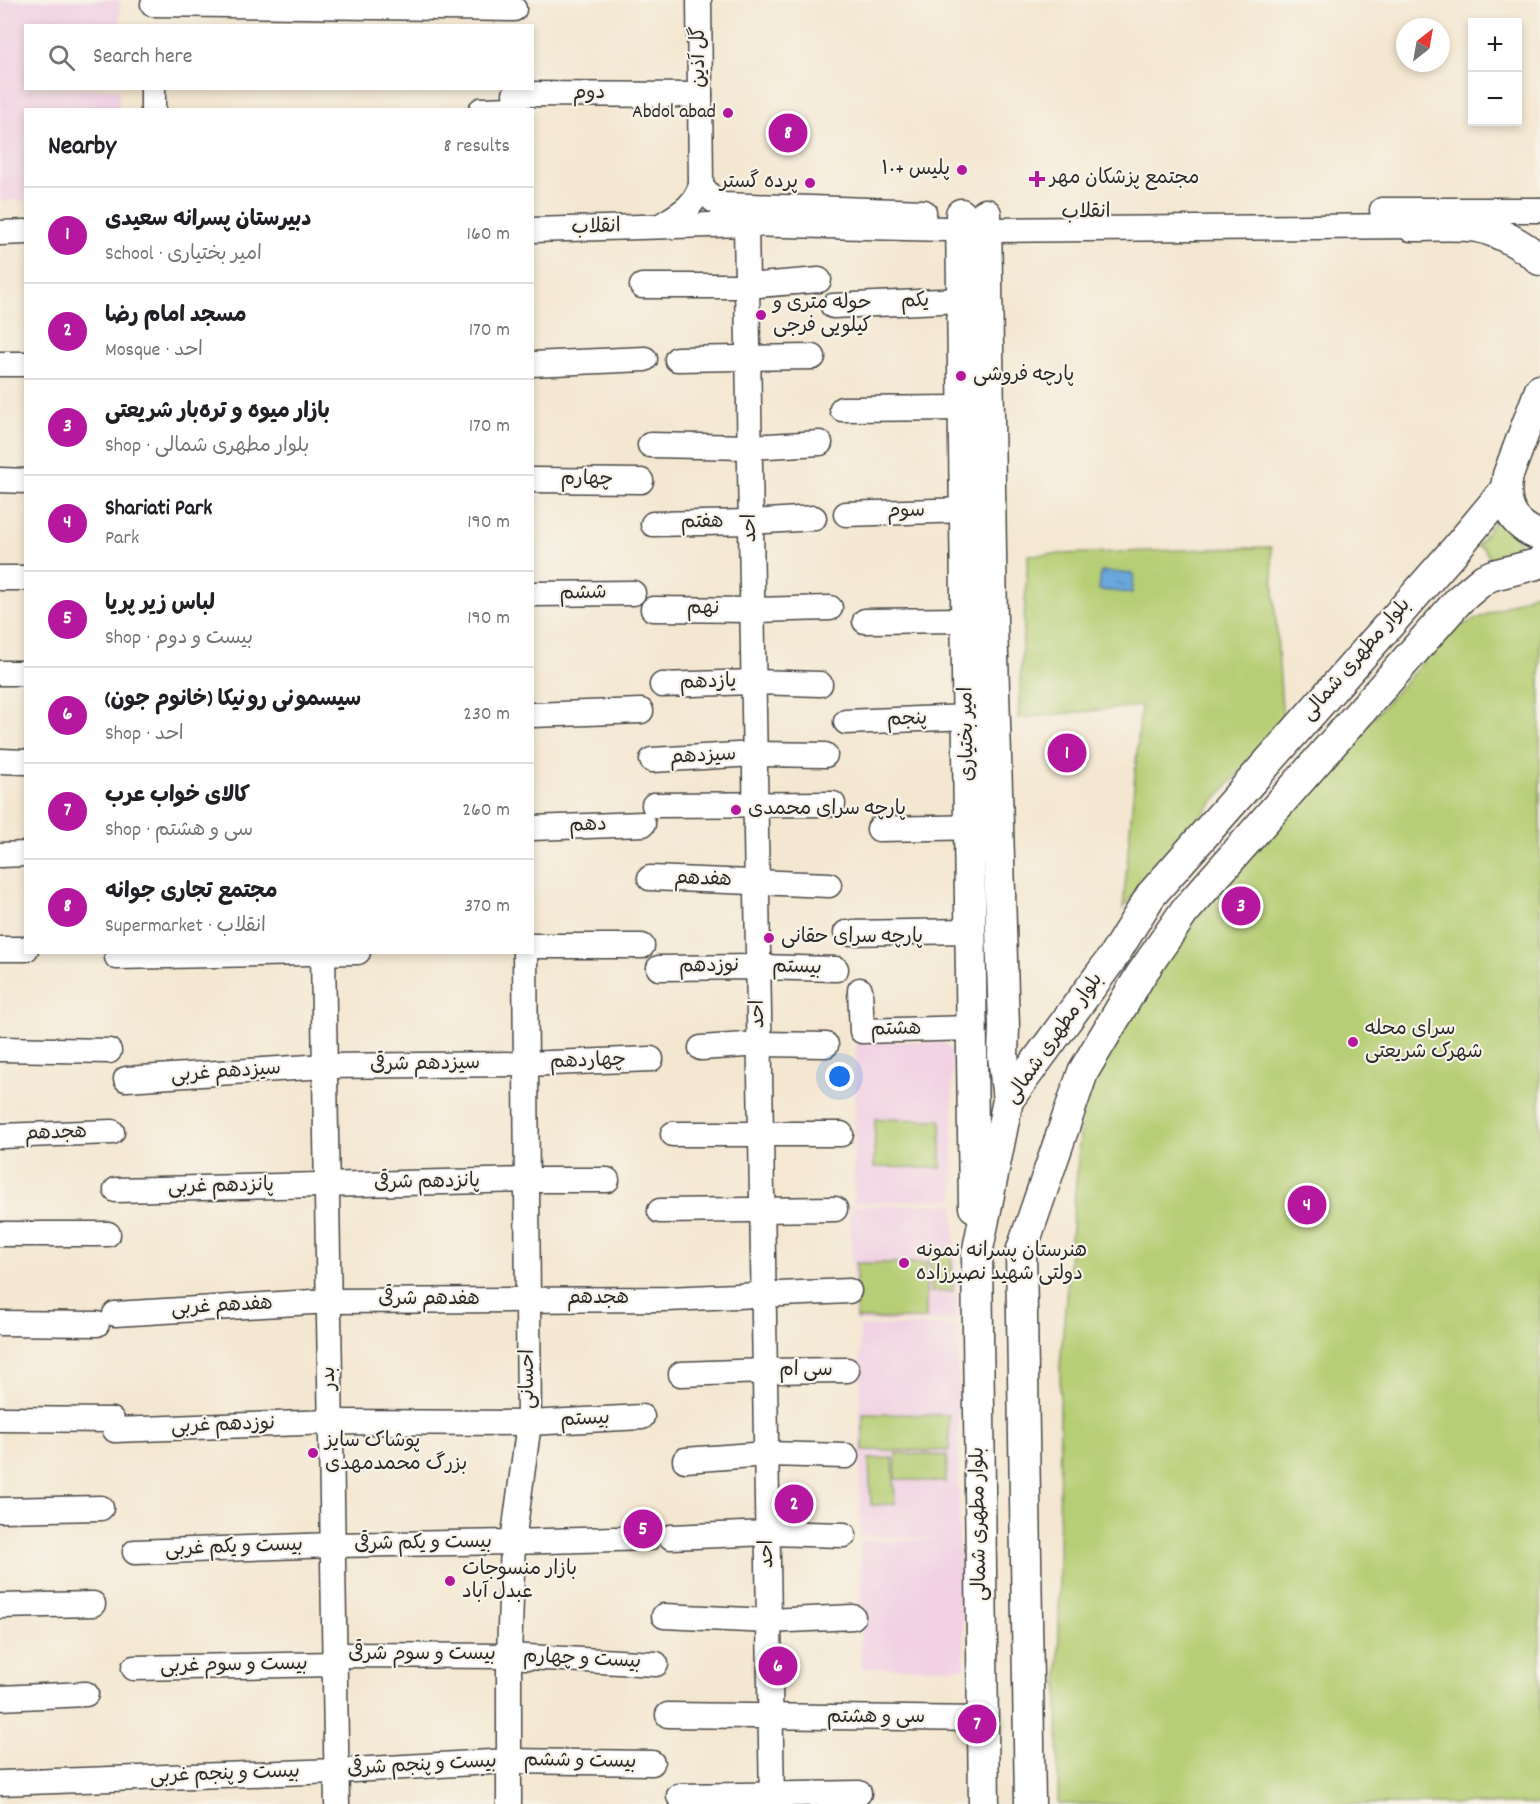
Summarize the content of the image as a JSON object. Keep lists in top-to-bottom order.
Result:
{
  "streets": {
    "main road": ["بلوار مطهری شمالی", "امیر بختیاری"],
    "street": [
      "گل آذین",
      "دوم",
      "انقلاب",
      "یکم",
      "چهارم",
      "سوم",
      "هفتم",
      "احد",
      "ششم",
      "نهم",
      "یازدهم",
      "پنجم",
      "سیزدهم",
      "دهم",
      "هفدهم",
      "نوزدهم",
      "بیستم",
      "هشتم",
      "چهاردهم",
      "سیزدهم شرقی",
      "سیزدهم غربی",
      "هجدهم",
      "پانزدهم شرقی",
      "پانزدهم غربی",
      "هفدهم شرقی",
      "هفدهم غربی",
      "سی ام",
      "بدر",
      "احسانی",
      "نوزدهم غربی",
      "بیست و یکم شرقی",
      "بیست و یکم غربی",
      "بیست و سوم شرقی",
      "بیست و چهارم",
      "بیست و سوم غربی",
      "سی و هشتم",
      "بیست و ششم",
      "بیست و پنجم شرقی",
      "بیست و پنجم غربی"
    ]
  },
  "crossings": [
    ["گل آذین", "دوم"],
    ["گل آذین", "انقلاب"],
    ["انقلاب", "احد"],
    ["انقلاب", "امیر بختیاری"],
    ["یکم", "امیر بختیاری"],
    ["سوم", "امیر بختیاری"],
    ["هفتم", "احد"],
    ["احد", "نهم"],
    ["احد", "یازدهم"],
    ["احد", "سیزدهم"],
    ["احد", "دهم"],
    ["احد", "هفدهم"],
    ["احد", "نوزدهم"],
    ["احد", "بیستم"],
    ["احد", "هجدهم"],
    ["احد", "سی ام"],
    ["احد", "بیست و یکم شرقی"],
    ["احد", "سی و هشتم"],
    ["بلوار مطهری شمالی", "امیر بختیاری"],
    ["بلوار مطهری شمالی", "سی و هشتم"],
    ["پنجم", "امیر بختیاری"],
    ["امیر بختیاری", "هشتم"],
    ["نوزدهم", "بیستم"],
    ["بیستم", "بدر"],
    ["بیستم", "احسانی"],
    ["بیستم", "نوزدهم غربی"],
    ["چهاردهم", "سیزدهم شرقی"],
    ["چهاردهم", "احسانی"],
    ["سیزدهم شرقی", "سیزدهم غربی"],
    ["سیزدهم شرقی", "بدر"],
    ["سیزدهم شرقی", "احسانی"],
    ["سیزدهم غربی", "بدر"],
    ["هجدهم", "هفدهم شرقی"],
    ["هجدهم", "احسانی"],
    ["پانزدهم شرقی", "پانزدهم غربی"],
    ["پانزدهم شرقی", "بدر"],
    ["پانزدهم شرقی", "احسانی"],
    ["پانزدهم غربی", "بدر"],
    ["هفدهم شرقی", "هفدهم غربی"],
    ["هفدهم شرقی", "بدر"],
    ["هفدهم شرقی", "احسانی"],
    ["هفدهم غربی", "بدر"],
    ["بدر", "نوزدهم غربی"],
    ["بدر", "بیست و یکم شرقی"],
    ["بدر", "بیست و یکم غربی"],
    ["بدر", "بیست و سوم شرقی"],
    ["بدر", "بیست و سوم غربی"],
    ["بدر", "بیست و پنجم شرقی"],
    ["بدر", "بیست و پنجم غربی"],
    ["احسانی", "بیست و یکم شرقی"],
    ["احسانی", "بیست و سوم شرقی"],
    ["احسانی", "بیست و چهارم"],
    ["احسانی", "بیست و ششم"],
    ["احسانی", "بیست و پنجم شرقی"],
    ["بیست و یکم شرقی", "بیست و یکم غربی"],
    ["بیست و سوم شرقی", "بیست و چهارم"],
    ["بیست و سوم شرقی", "بیست و سوم غربی"],
    ["بیست و ششم", "بیست و پنجم شرقی"],
    ["بیست و پنجم شرقی", "بیست و پنجم غربی"]
  ],
  "places": {
    "other": [
      "Abdol abad",
      "پلیس +۱۰",
      "پرده گستر",
      "حوله متری و کیلویی فرجی",
      "پارچه فروشی",
      "پارچه سرای محمدی",
      "پارچه سرای حقانی",
      "سرای محله شهرک شریعتی",
      "هنرستان پسرانه نمونه دولتی شهید نصیرزاده",
      "پوشاک سایز بزرگ محمدمهدی",
      "بازار منسوجات عبدل آباد"
    ],
    "health": ["مجتمع پزشکان مهر"]
  },
  "north": "top right",
  "page": {
    "map_buttons": ["+", "−"],
    "search": "Search here",
    "heading": ["Nearby", "8 results"],
    "pins": [
      "8",
      "1",
      "3",
      "4",
      "2",
      "5",
      "6",
      "7"
    ],
    "list": [
      {
        "mark": "1",
        "name": "دبیرستان پسرانه سعیدی",
        "note": "School · امیر بختیاری",
        "value": "160 m"
      },
      {
        "mark": "2",
        "name": "مسجد امام رضا",
        "note": "Mosque · احد",
        "value": "170 m"
      },
      {
        "mark": "3",
        "name": "بازار میوه و تره‌بار شریعتی",
        "note": "Shop · بلوار مطهری شمالی",
        "value": "170 m"
      },
      {
        "mark": "4",
        "name": "Shariati Park",
        "note": "Park",
        "value": "190 m"
      },
      {
        "mark": "5",
        "name": "لباس زیر پریا",
        "note": "Shop · بیست و دوم",
        "value": "190 m"
      },
      {
        "mark": "6",
        "name": "سیسمونی رونیکا (خانوم جون)",
        "note": "Shop · احد",
        "value": "230 m"
      },
      {
        "mark": "7",
        "name": "کالای خواب عرب",
        "note": "Shop · سی و هشتم",
        "value": "260 m"
      },
      {
        "mark": "8",
        "name": "مجتمع تجاری جوانه",
        "note": "Supermarket · انقلاب",
        "value": "370 m"
      }
    ]
  }
}
